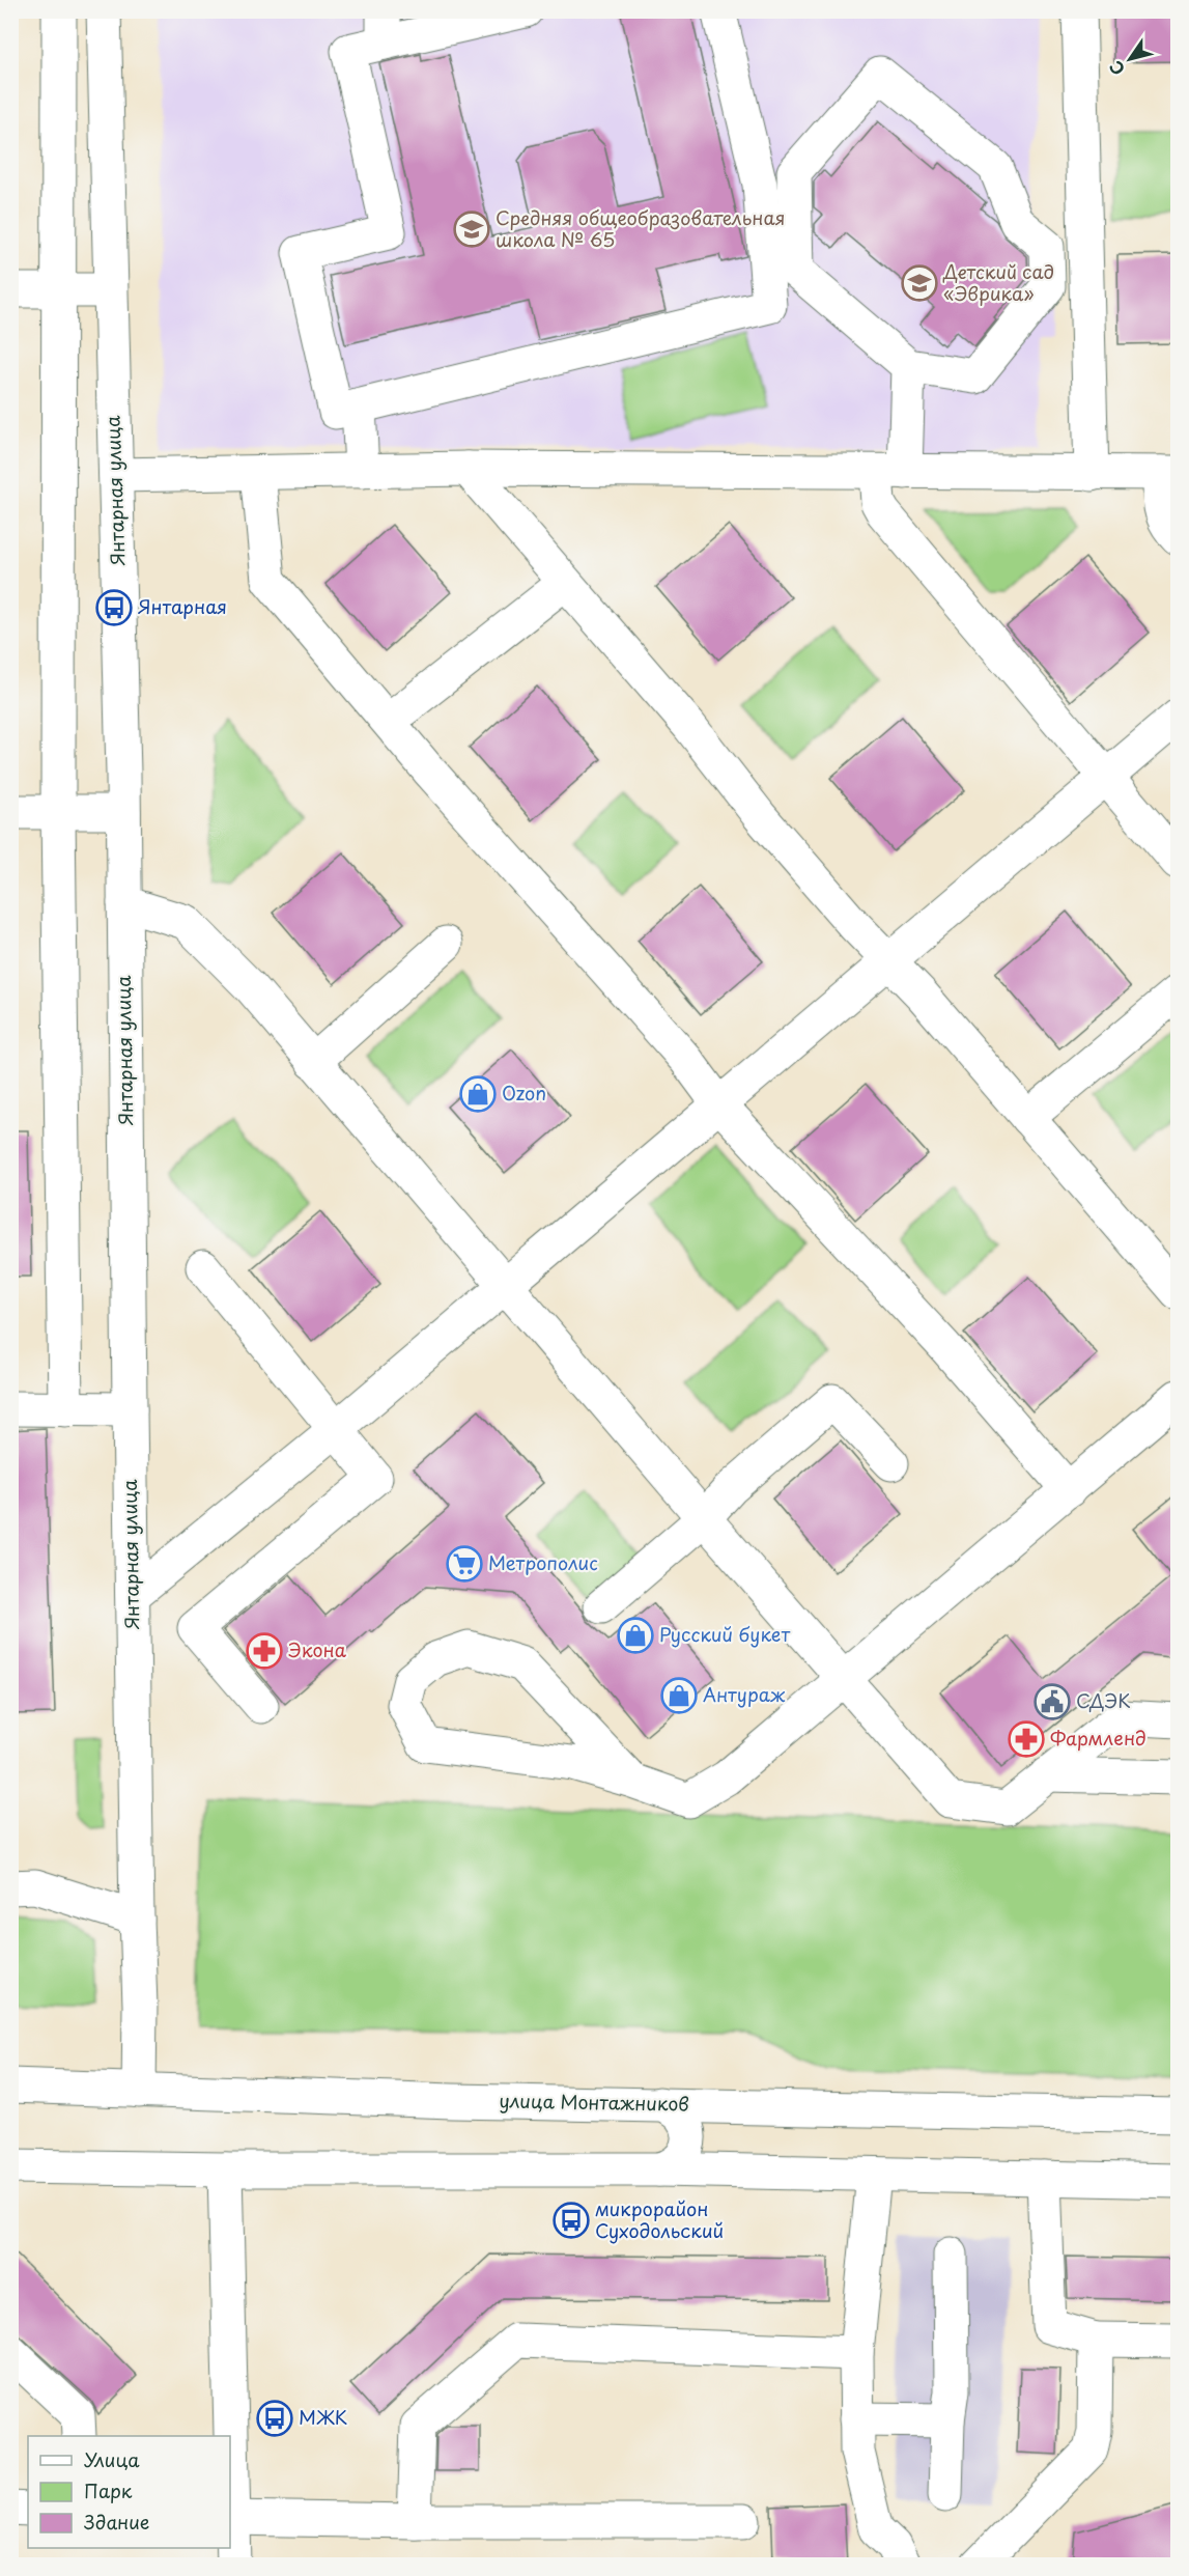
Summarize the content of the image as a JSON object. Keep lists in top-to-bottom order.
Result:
{
  "streets": {
    "street": ["Янтарная улица", "улица Монтажников"]
  },
  "crossings": [
    ["Янтарная улица", "улица Монтажников"]
  ],
  "places": {
    "school or university": ["Средняя общеобразовательная школа № 65", "Детский сад «Эврика»"],
    "bus stop": ["Янтарная", "микрорайон Суходольский", "МЖК"],
    "shop": ["Ozon", "Русский букет", "Антураж"],
    "supermarket": ["Метрополис"],
    "pharmacy": ["Экона", "Фармленд"],
    "public building": ["СДЭК"]
  },
  "legend": ["Улица", "Парк", "Здание"],
  "north": "bottom left"
}
